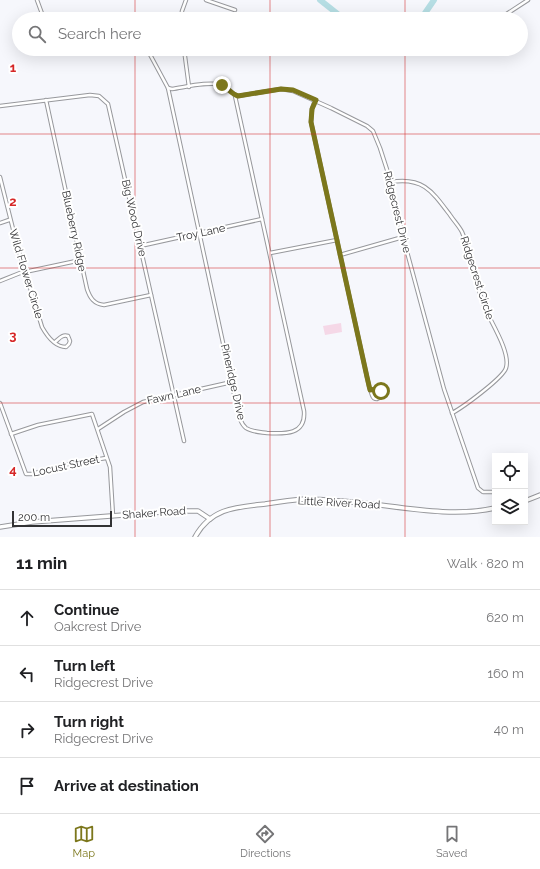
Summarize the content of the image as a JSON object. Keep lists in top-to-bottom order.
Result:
{
  "streets": {
    "main road": ["Little River Road", "Shaker Road"],
    "street": [
      "Ridgecrest Drive",
      "Big Wood Drive",
      "Blueberry Ridge",
      "Troy Lane",
      "Wild Flower Circle",
      "Ridgecrest Circle",
      "Pineridge Drive",
      "Fawn Lane",
      "Locust Street"
    ]
  },
  "crossings": [
    ["Ridgecrest Drive", "Ridgecrest Circle"],
    ["Ridgecrest Drive", "Pineridge Drive"],
    ["Big Wood Drive", "Blueberry Ridge"],
    ["Big Wood Drive", "Troy Lane"],
    ["Big Wood Drive", "Fawn Lane"],
    ["Troy Lane", "Pineridge Drive"],
    ["Pineridge Drive", "Fawn Lane"],
    ["Little River Road", "Shaker Road"]
  ],
  "scale_bar": "200 m",
  "page": {
    "search": "Search here",
    "scale": "200 m",
    "heading": ["11 min", "Walk · 820 m"],
    "list": [
      ["Continue", "Oakcrest Drive", "620 m"],
      ["Turn left", "Ridgecrest Drive", "160 m"],
      ["Turn right", "Ridgecrest Drive", "40 m"],
      "Arrive at destination"
    ],
    "nav": ["Map", "Directions", "Saved"]
  },
  "grid": {
    "rows": [
      "1",
      "2",
      "3",
      "4"
    ]
  }
}
